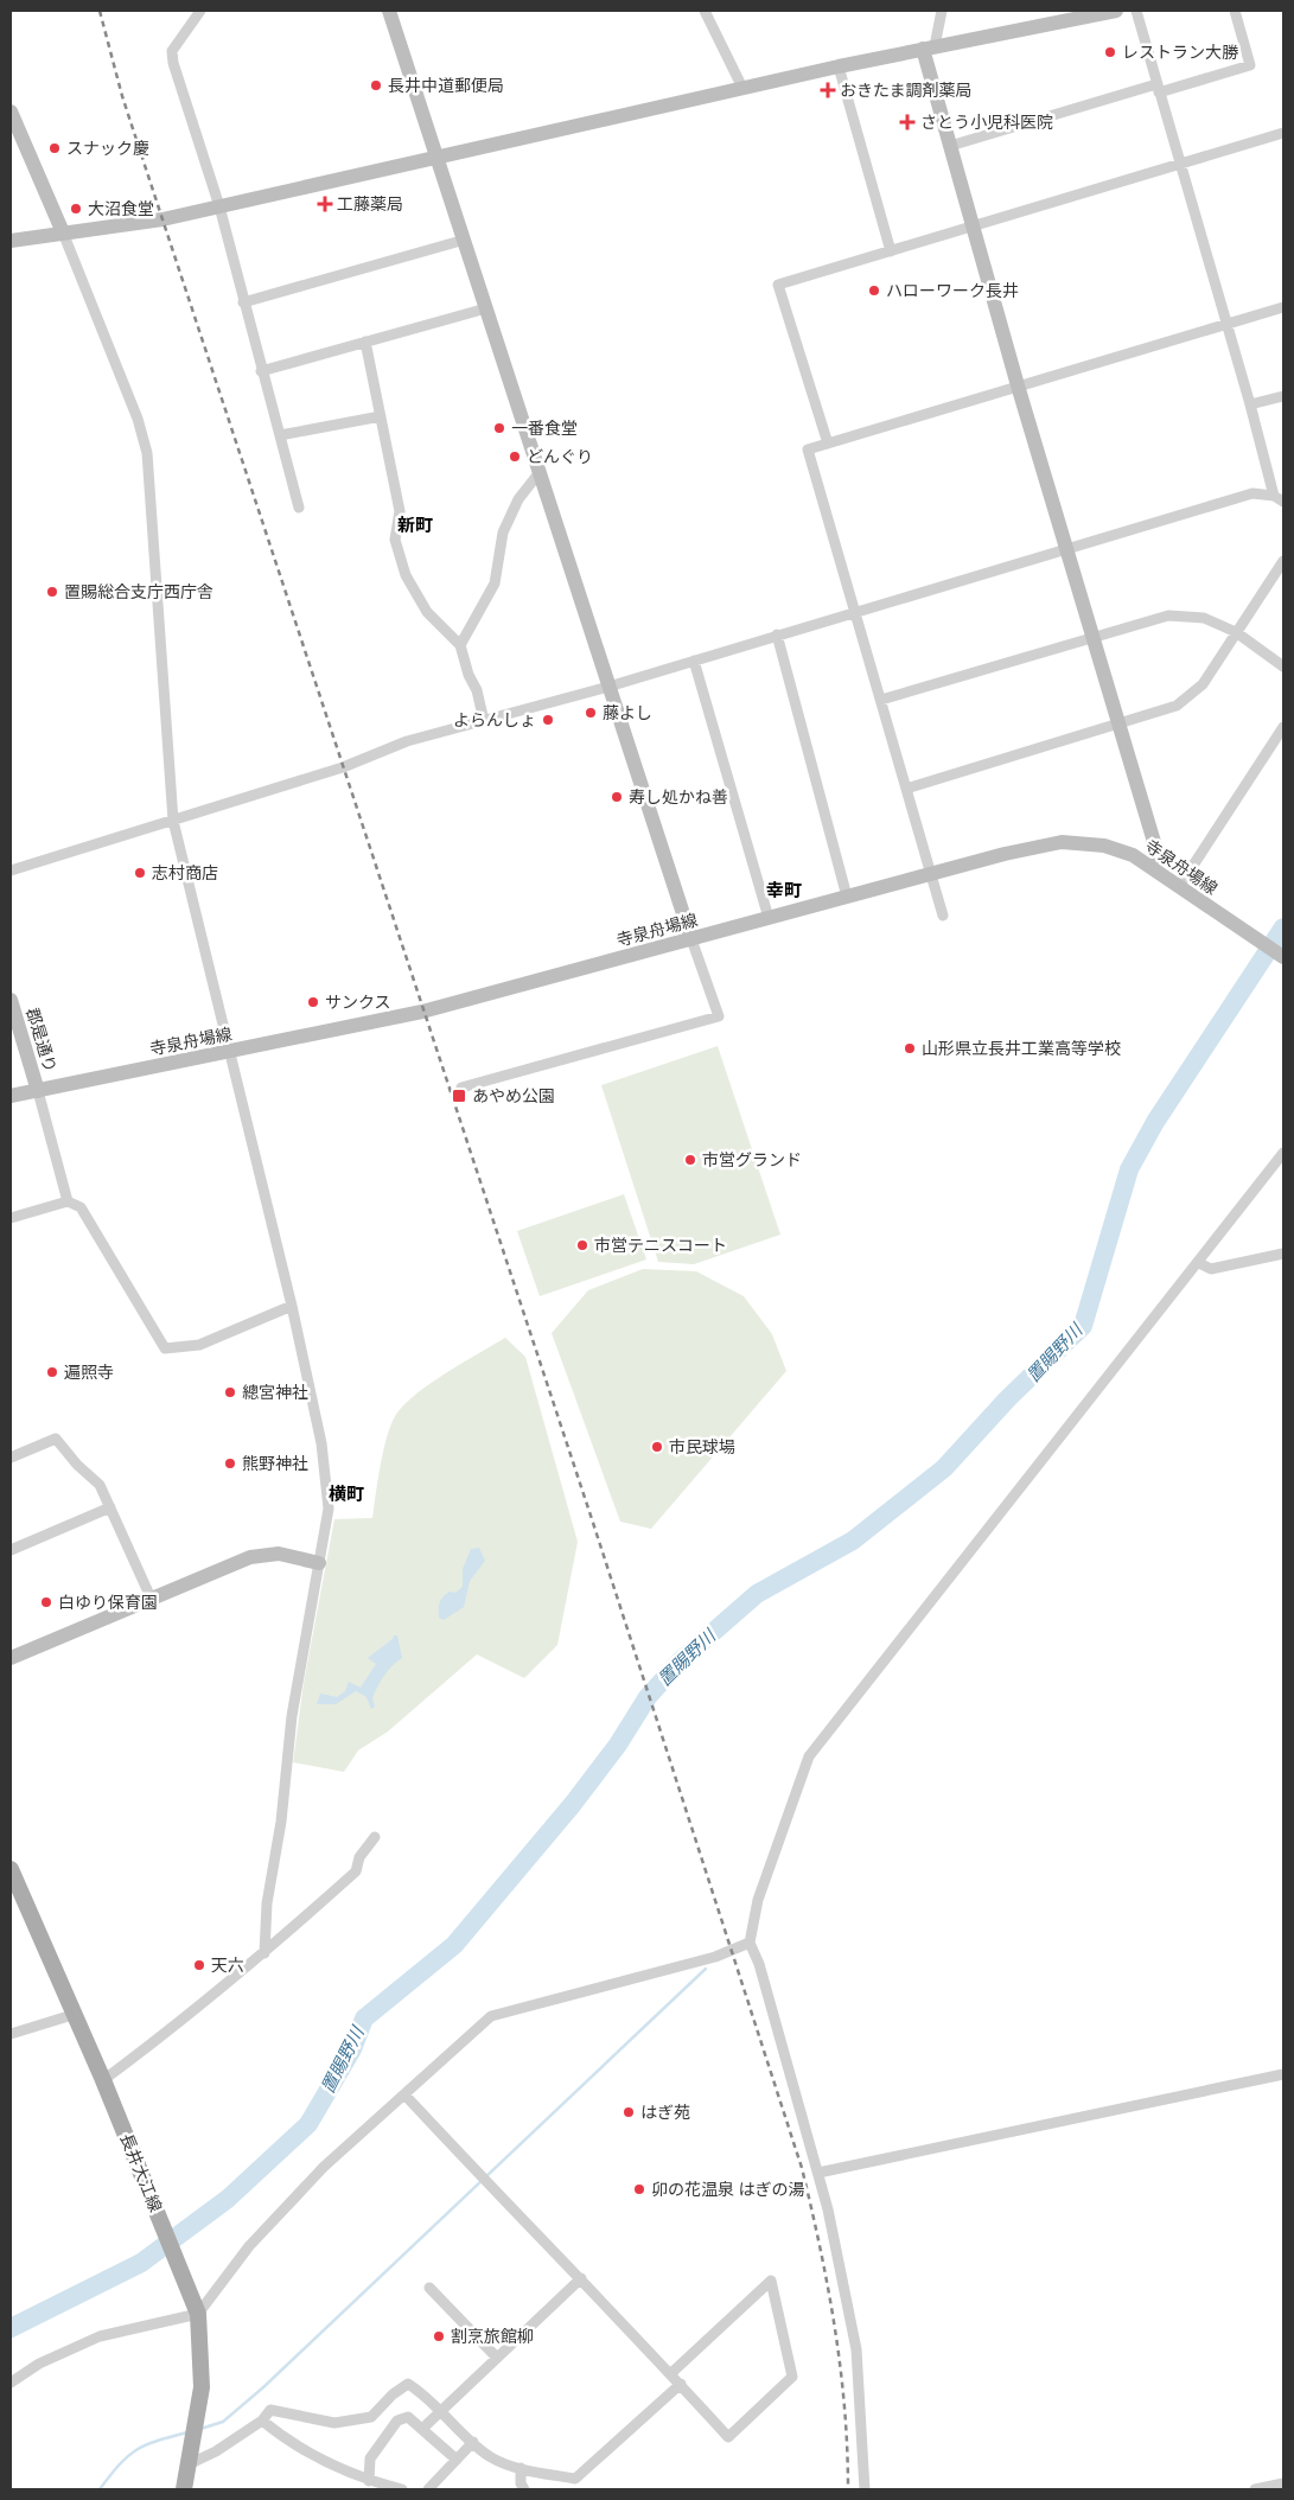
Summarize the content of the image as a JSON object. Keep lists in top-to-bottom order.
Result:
{
  "streets": {
    "main road": ["長井大江線"],
    "street": ["寺泉舟場線", "郡是通り"]
  },
  "crossings": [
    ["寺泉舟場線", "郡是通り"]
  ],
  "districts": ["新町", "幸町", "横町"],
  "water": ["置賜野川"],
  "places": {
    "other": [
      "レストラン大勝",
      "長井中道郵便局",
      "スナック慶",
      "大沼食堂",
      "ハローワーク長井",
      "一番食堂",
      "どんぐり",
      "置賜総合支庁西庁舎",
      "藤よし",
      "よらんしょ",
      "寿し処かね善",
      "志村商店",
      "サンクス",
      "山形県立長井工業高等学校",
      "市営グランド",
      "市営テニスコート",
      "遍照寺",
      "總宮神社",
      "市民球場",
      "熊野神社",
      "白ゆり保育園",
      "天六",
      "はぎ苑",
      "卯の花温泉 はぎの湯",
      "割烹旅館柳"
    ],
    "health": ["おきたま調剤薬局", "さとう小児科医院", "工藤薬局"],
    "transit": ["あやめ公園"]
  }
}
